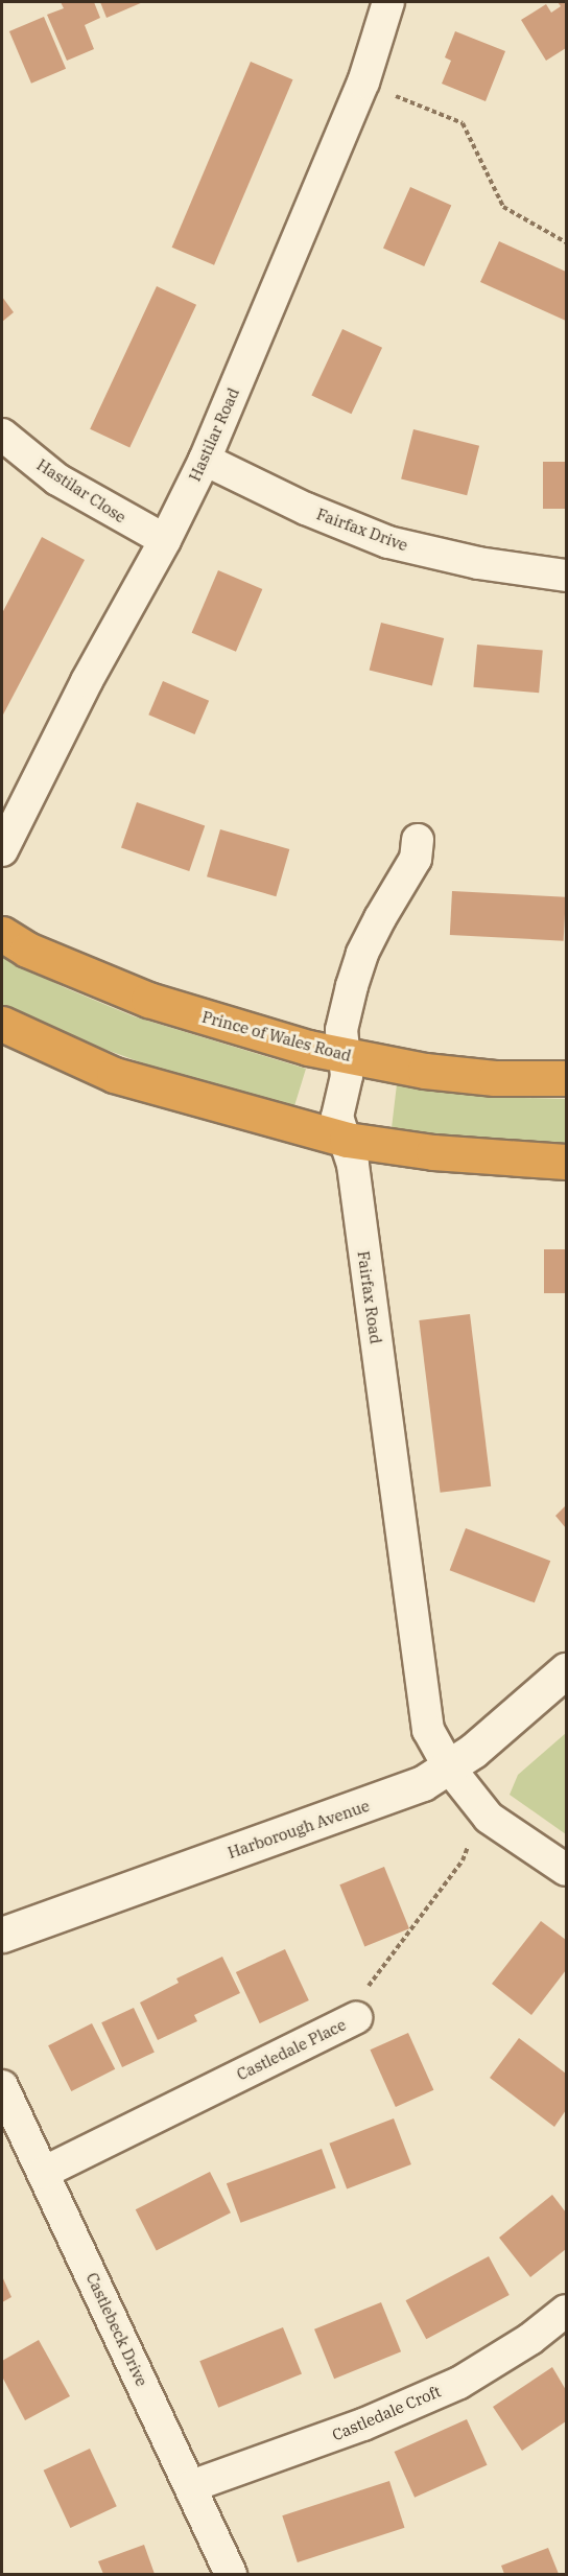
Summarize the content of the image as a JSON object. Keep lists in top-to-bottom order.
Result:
{
  "streets": {
    "highway": ["Prince of Wales Road"],
    "street": [
      "Hastilar Road",
      "Hastilar Close",
      "Fairfax Drive",
      "Fairfax Road",
      "Harborough Avenue",
      "Castledale Place",
      "Castlebeck Drive",
      "Castledale Croft"
    ]
  },
  "crossings": [
    ["Hastilar Road", "Hastilar Close"],
    ["Hastilar Road", "Fairfax Drive"],
    ["Prince of Wales Road", "Fairfax Road"],
    ["Fairfax Road", "Harborough Avenue"],
    ["Fairfax Road", "Castledale Place"],
    ["Castledale Place", "Castlebeck Drive"],
    ["Castlebeck Drive", "Castledale Croft"]
  ]
}
